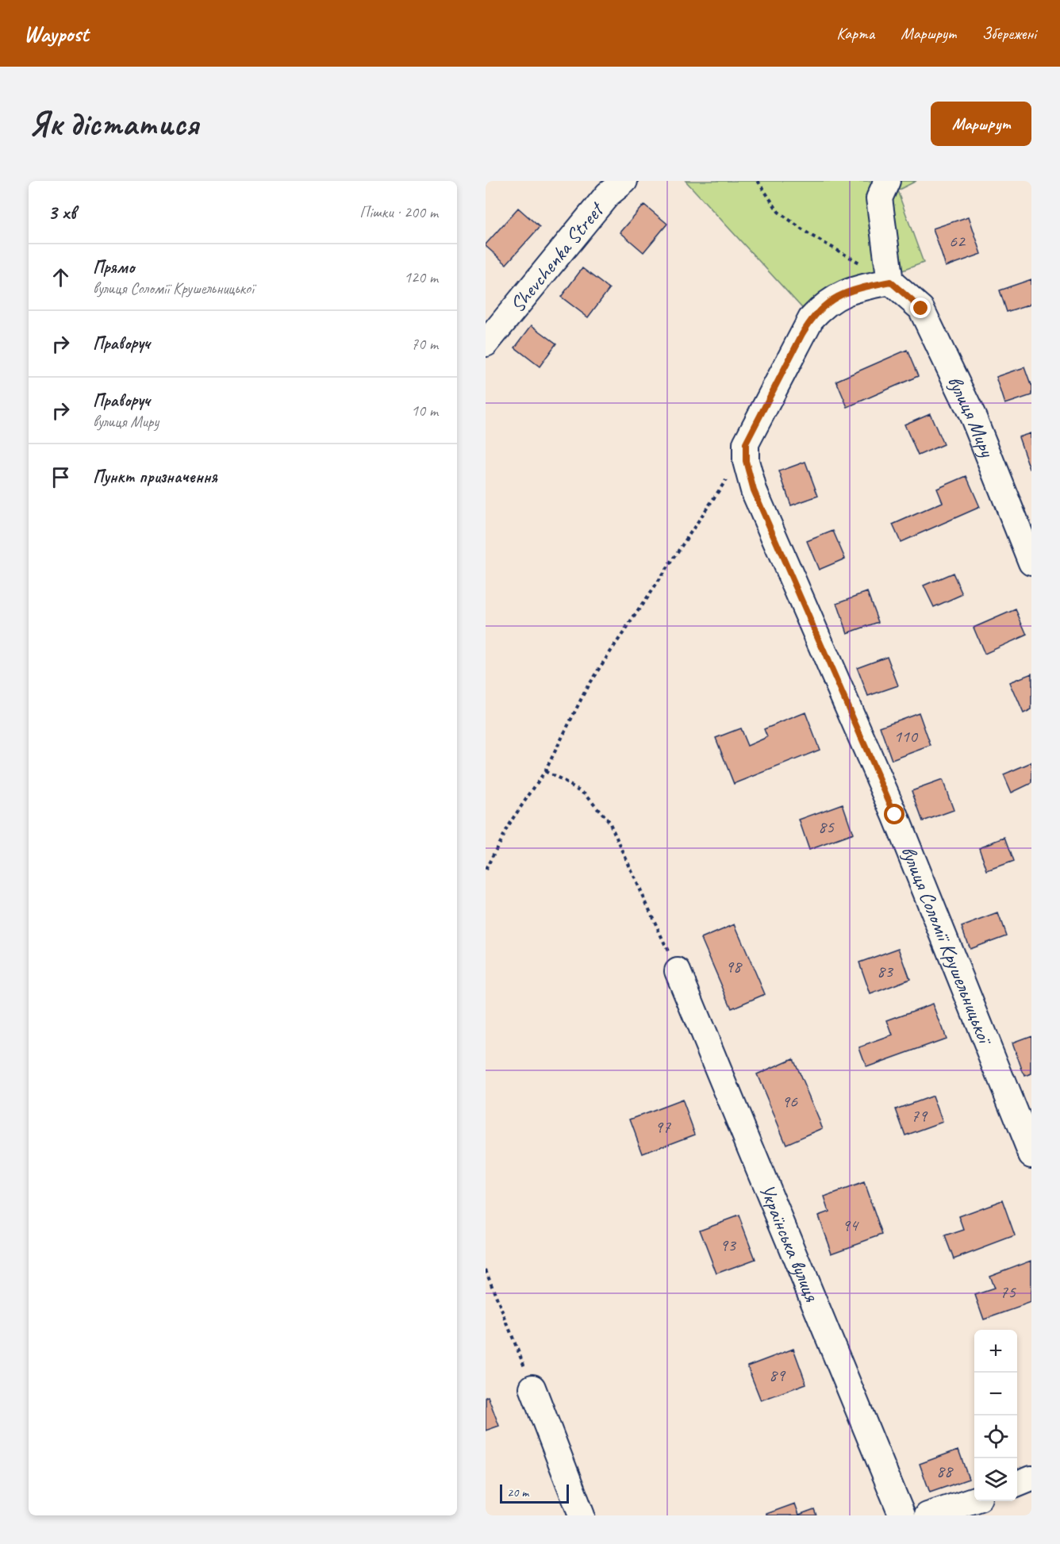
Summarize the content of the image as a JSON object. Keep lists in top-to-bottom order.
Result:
{
  "streets": {
    "street": [
      "Shevchenka Street",
      "вулиця Миру",
      "вулиця Соломії Крушельницької",
      "Українська вулиця"
    ]
  },
  "house_numbers": [
    "62",
    "110",
    "85",
    "98",
    "83",
    "96",
    "79",
    "97",
    "94",
    "93",
    "75",
    "89",
    "88"
  ],
  "scale_bar": "20 m",
  "page": {
    "header": "Waypost",
    "nav": ["Карта", "Маршрут", "Збережені"],
    "buttons": "Маршрут",
    "title": "Як дістатися",
    "heading": ["3 хв", "Пішки · 200 m"],
    "list": [
      ["Прямо", "вулиця Соломії Крушельницької", "120 m"],
      ["Праворуч", "70 m"],
      ["Праворуч", "вулиця Миру", "10 m"],
      "Пункт призначення"
    ],
    "map_buttons": ["+", "−"],
    "scale": "20 m"
  }
}
